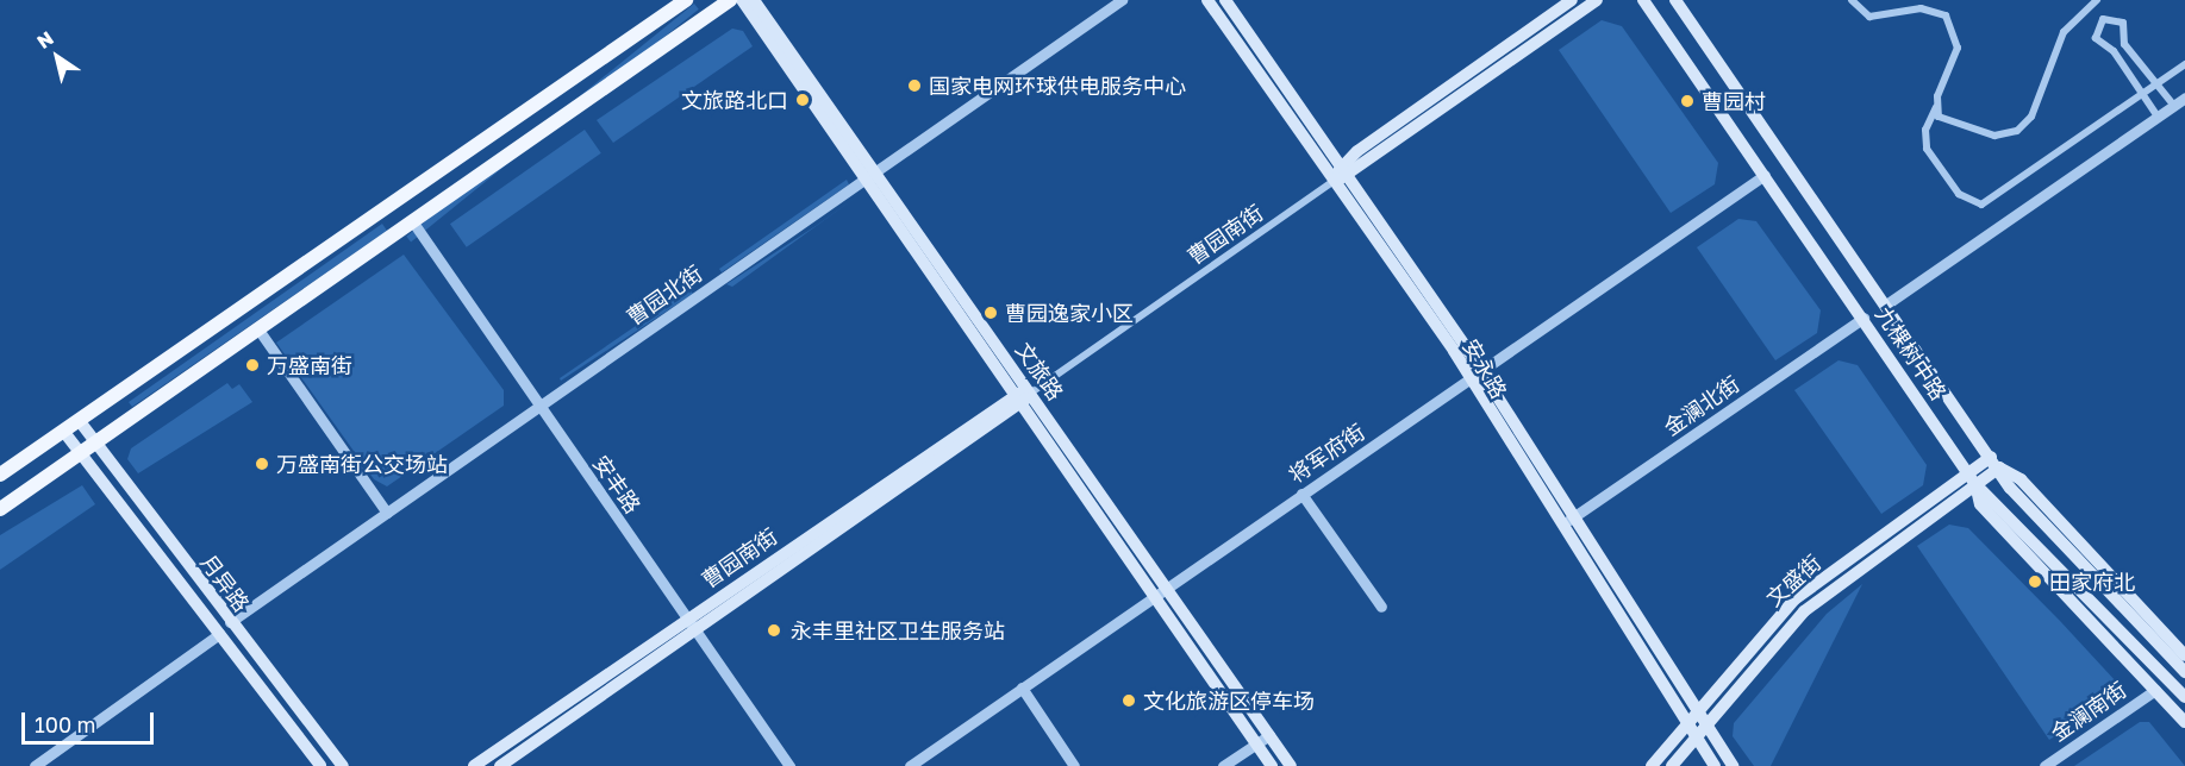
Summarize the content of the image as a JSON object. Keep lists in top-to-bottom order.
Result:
{
  "streets": {
    "main road": [
      "曹园南街",
      "九棵树中路",
      "安永路",
      "文旅路",
      "文盛街",
      "月异路"
    ],
    "street": [
      "曹园北街",
      "金澜北街",
      "将军府街",
      "安丰路",
      "金澜南街"
    ]
  },
  "crossings": [
    ["曹园南街", "安永路"],
    ["曹园南街", "文旅路"],
    ["曹园南街", "安丰路"],
    ["曹园北街", "文旅路"],
    ["曹园北街", "安丰路"],
    ["曹园北街", "月异路"],
    ["九棵树中路", "金澜北街"],
    ["九棵树中路", "将军府街"],
    ["九棵树中路", "文盛街"],
    ["安永路", "金澜北街"],
    ["安永路", "将军府街"],
    ["安永路", "文盛街"],
    ["文旅路", "将军府街"]
  ],
  "places": [
    "国家电网环球供电服务中心",
    "文旅路北口",
    "曹园村",
    "曹园逸家小区",
    "万盛南街",
    "万盛南街公交场站",
    "田家府北",
    "永丰里社区卫生服务站",
    "文化旅游区停车场"
  ],
  "scale_bar": "100 m",
  "north": "top left"
}
